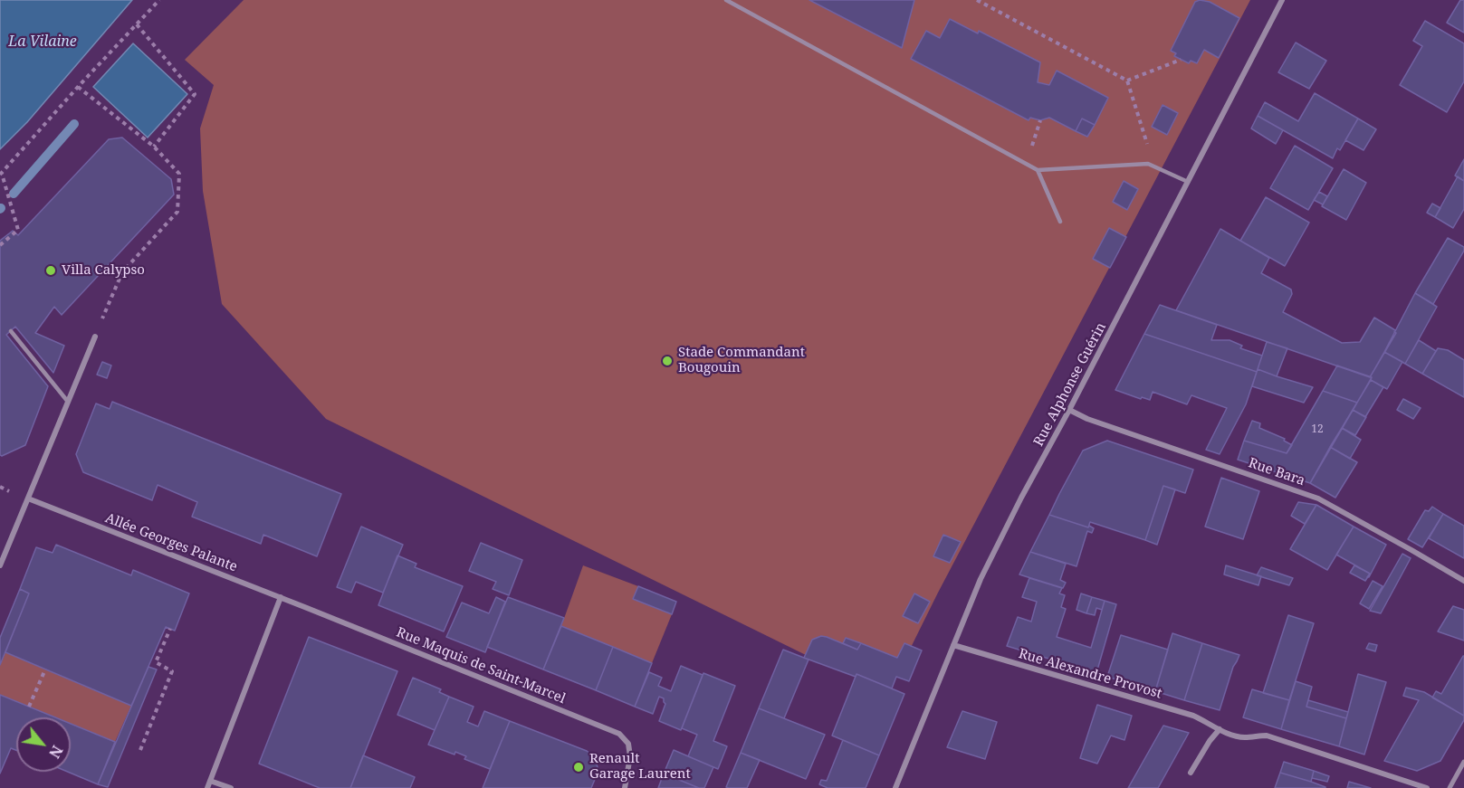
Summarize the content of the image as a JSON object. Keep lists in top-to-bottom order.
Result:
{
  "streets": {
    "street": [
      "Rue Alphonse Guérin",
      "Rue Bara",
      "Allée Georges Palante",
      "Rue Maquis de Saint-Marcel",
      "Rue Alexandre Provost"
    ]
  },
  "crossings": [
    ["Rue Alphonse Guérin", "Rue Bara"],
    ["Rue Alphonse Guérin", "Rue Alexandre Provost"],
    ["Allée Georges Palante", "Rue Maquis de Saint-Marcel"]
  ],
  "water": ["La Vilaine"],
  "places": ["Villa Calypso", "Stade Commandant Bougouin", "Renault Garage Laurent"],
  "house_numbers": ["12"],
  "north": "bottom right"
}
